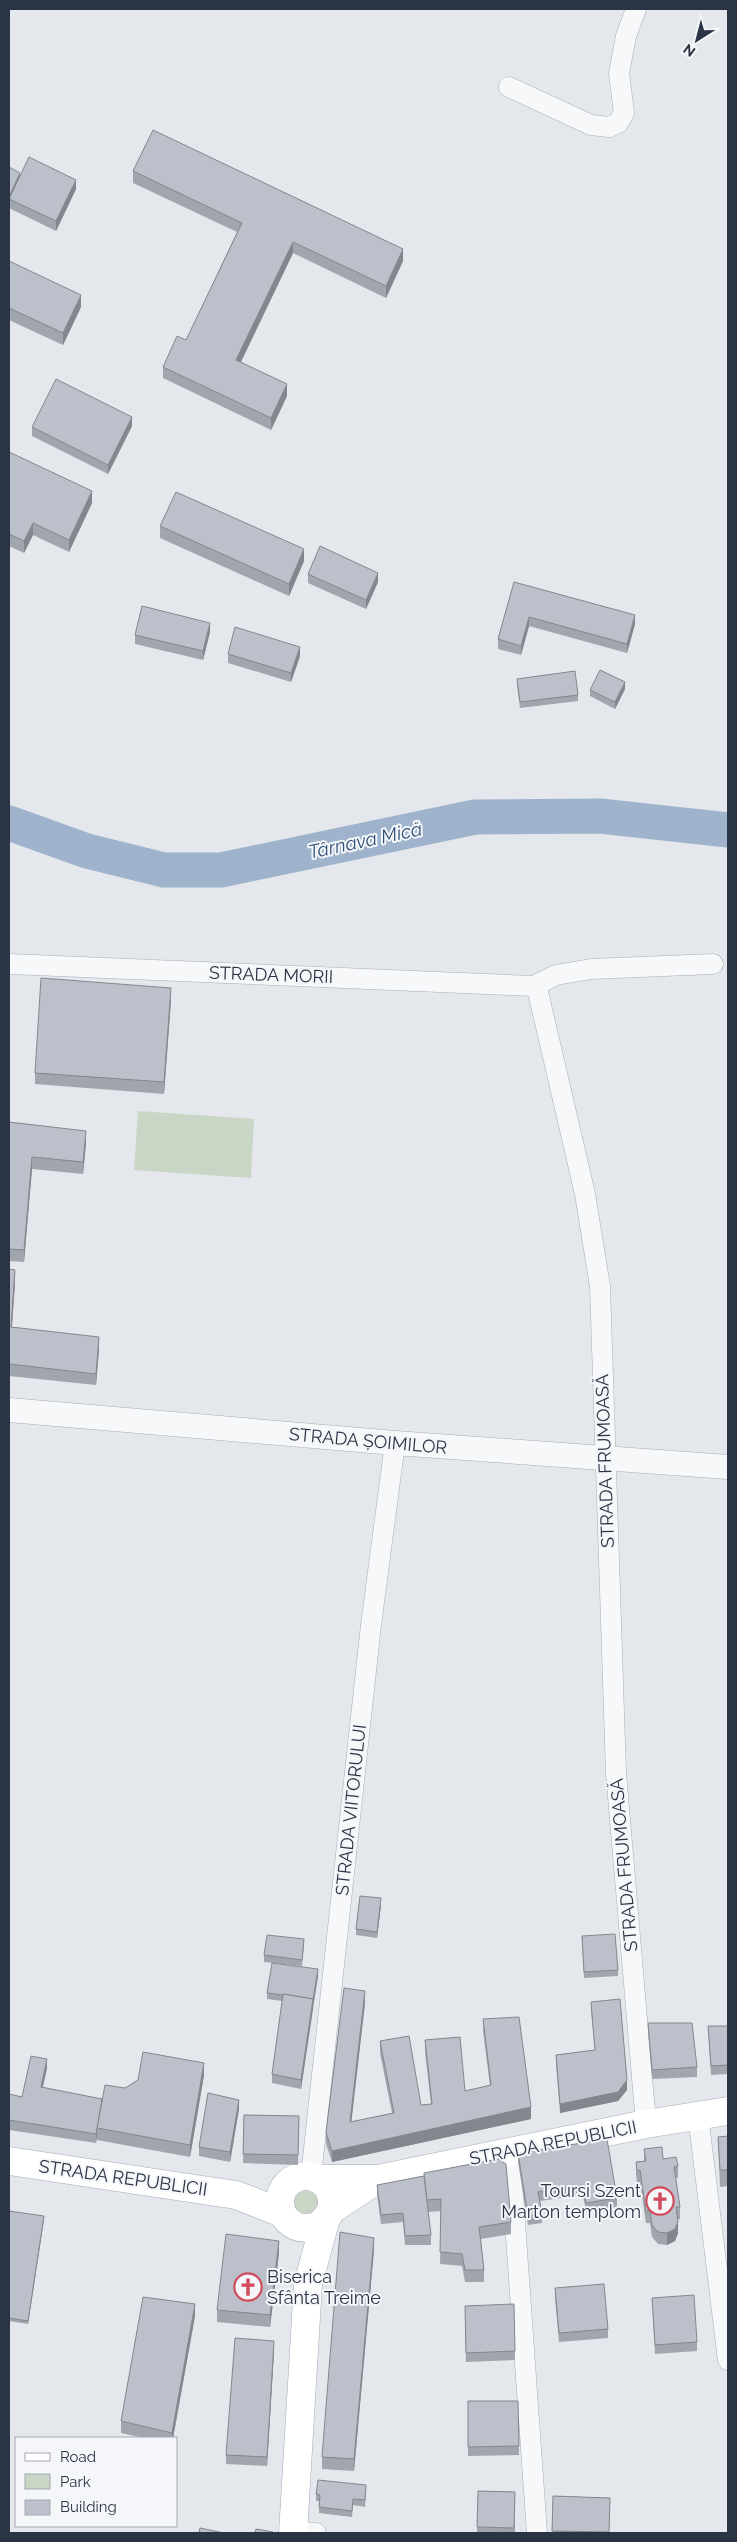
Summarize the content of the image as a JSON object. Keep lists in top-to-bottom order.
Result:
{
  "streets": {
    "main road": ["STRADA REPUBLICII"],
    "street": [
      "STRADA MORII",
      "STRADA ȘOIMILOR",
      "STRADA FRUMOASĂ",
      "STRADA VIITORULUI"
    ]
  },
  "crossings": [
    ["STRADA MORII", "STRADA FRUMOASĂ"],
    ["STRADA ȘOIMILOR", "STRADA FRUMOASĂ"],
    ["STRADA ȘOIMILOR", "STRADA VIITORULUI"],
    ["STRADA FRUMOASĂ", "STRADA REPUBLICII"],
    ["STRADA VIITORULUI", "STRADA REPUBLICII"]
  ],
  "water": ["Târnava Mică"],
  "places": {
    "church": ["Toursi Szent Marton templom", "Biserica Sfânta Treime"]
  },
  "legend": ["Road", "Park", "Building"],
  "north": "bottom left"
}
